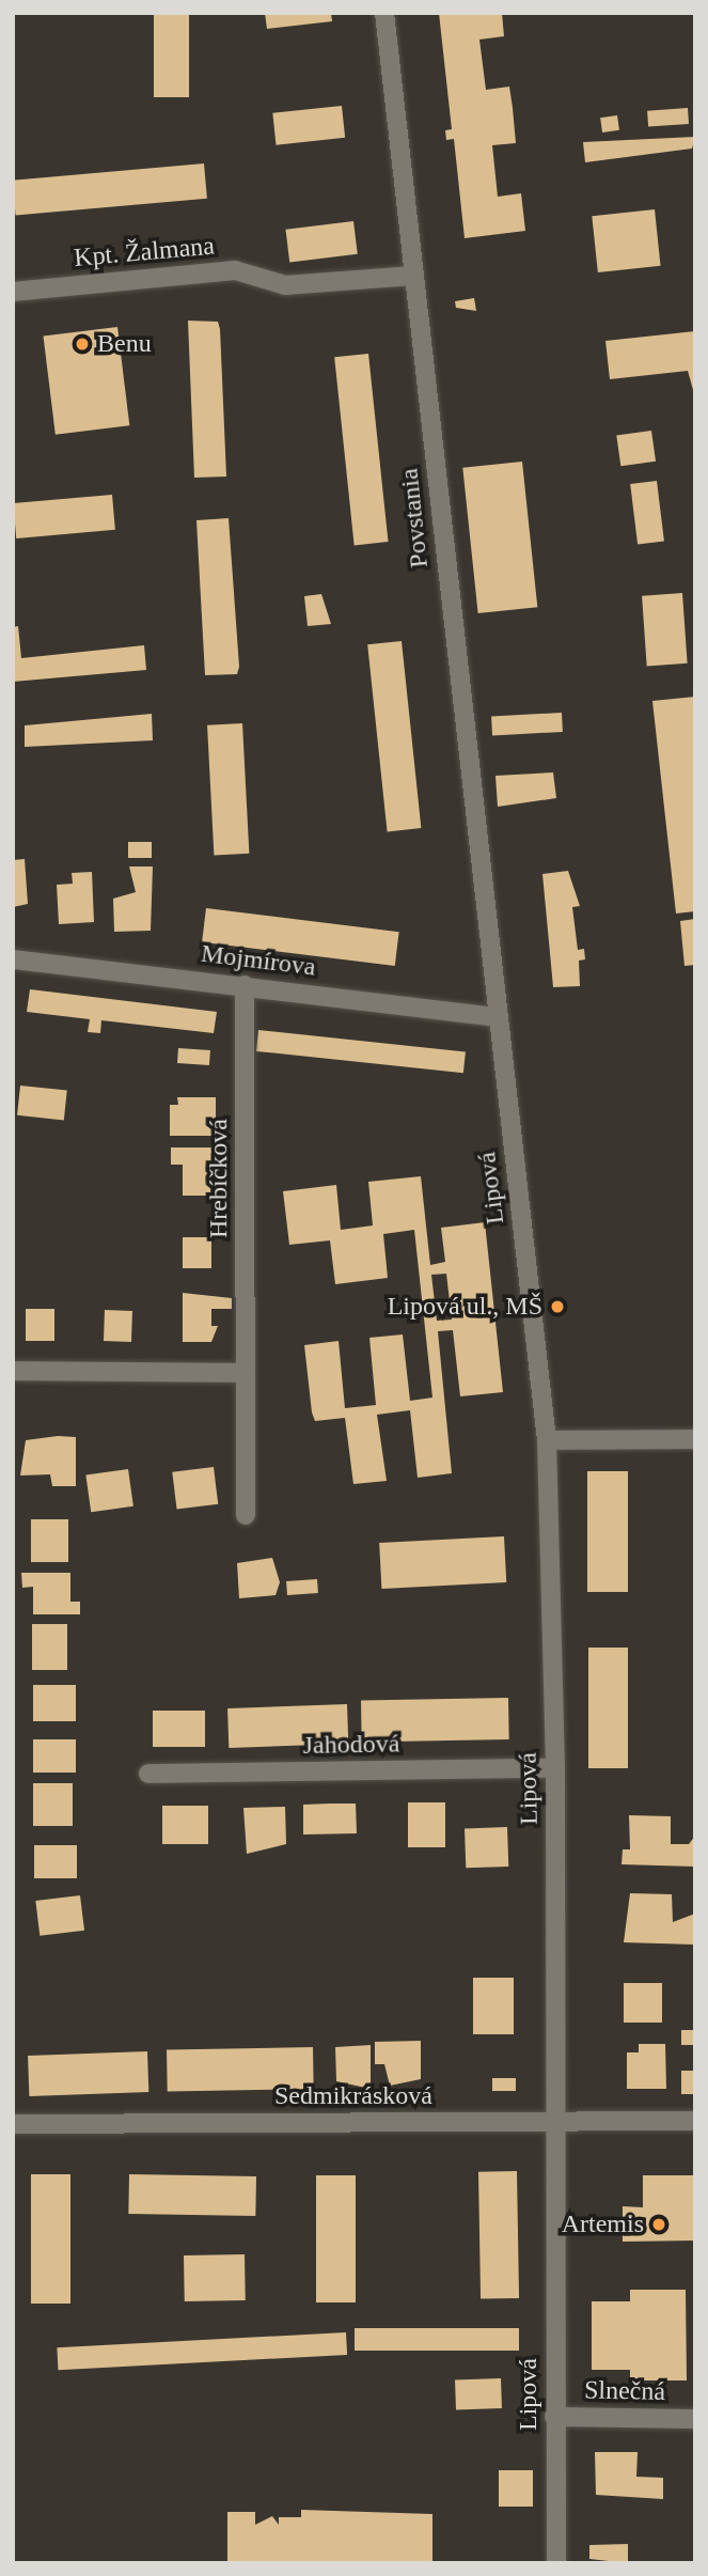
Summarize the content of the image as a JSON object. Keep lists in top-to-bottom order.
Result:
{
  "streets": {
    "street": [
      "Kpt. Žalmana",
      "Povstania",
      "Mojmírova",
      "Hrebíčková",
      "Lipová",
      "Jahodová",
      "Sedmikrásková",
      "Slnečná"
    ]
  },
  "crossings": [
    ["Kpt. Žalmana", "Povstania"],
    ["Povstania", "Mojmírova"],
    ["Povstania", "Lipová"],
    ["Mojmírova", "Hrebíčková"],
    ["Mojmírova", "Lipová"],
    ["Lipová", "Jahodová"],
    ["Lipová", "Sedmikrásková"],
    ["Lipová", "Slnečná"]
  ],
  "places": ["Benu", "Lipová ul., MŠ", "Artemis"]
}
